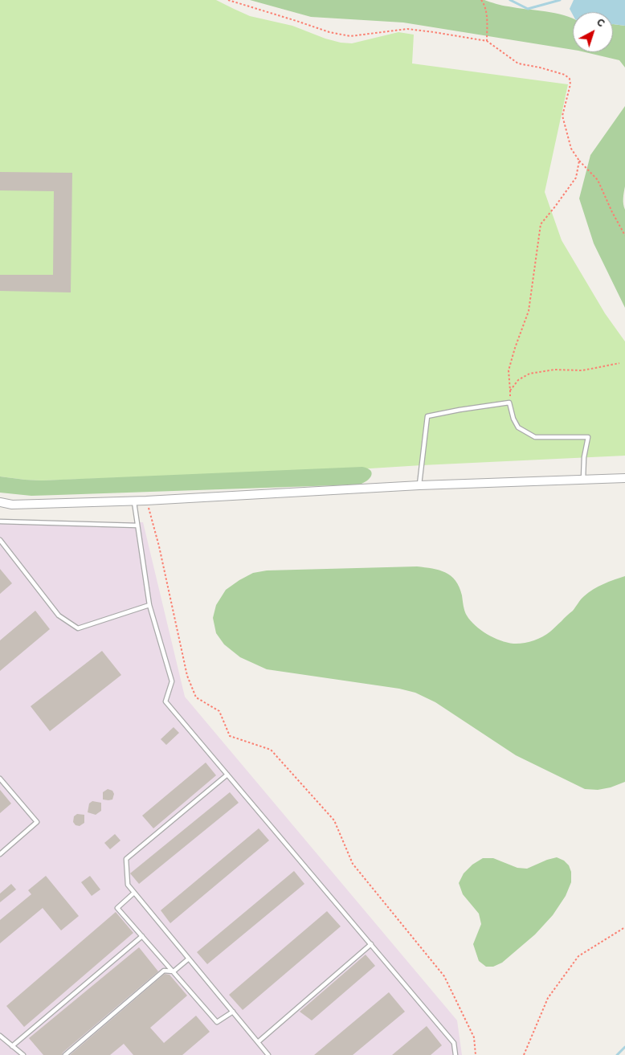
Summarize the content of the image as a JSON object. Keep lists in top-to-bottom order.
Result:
{
  "north": "top right"
}
